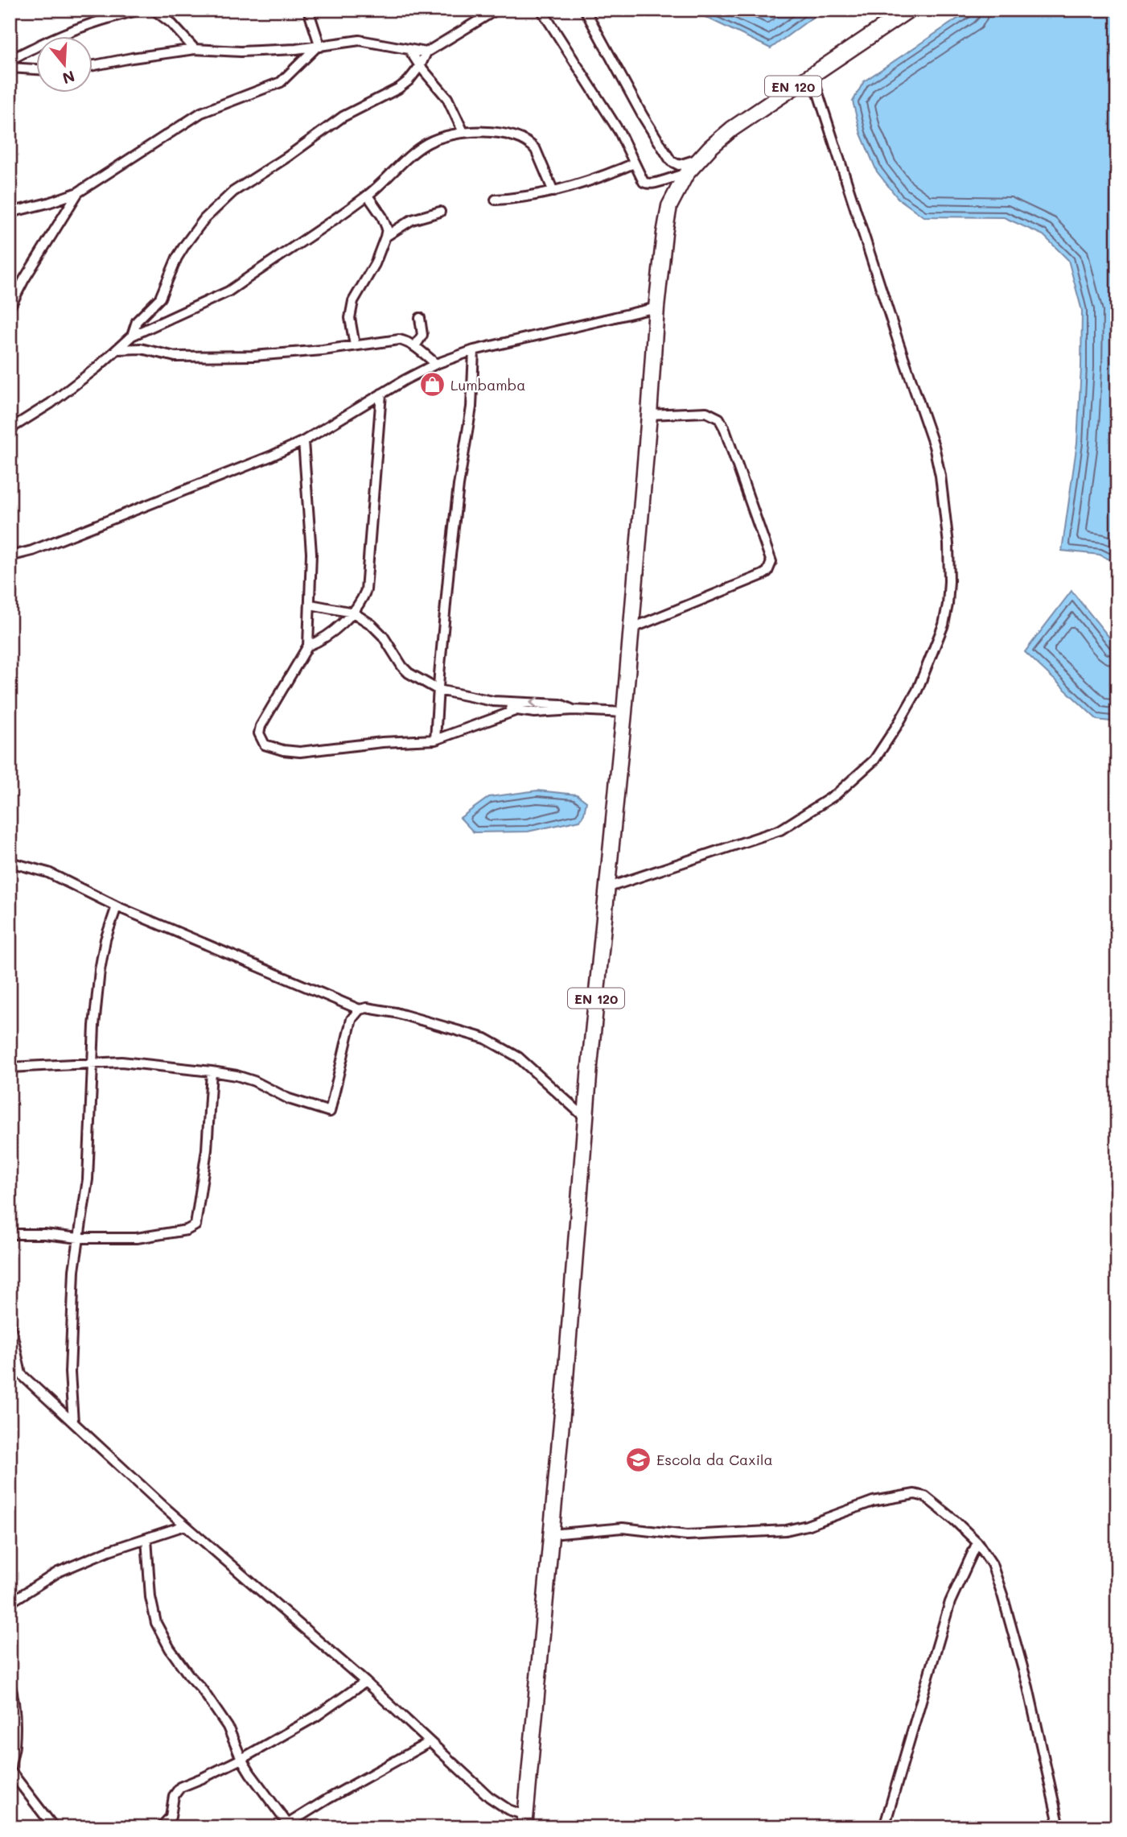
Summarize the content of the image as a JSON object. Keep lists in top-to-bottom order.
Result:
{
  "streets": {
    "main road": ["EN 120"]
  },
  "places": {
    "shop": ["Lumbamba"],
    "school or university": ["Escola da Caxila"]
  },
  "north": "bottom"
}
